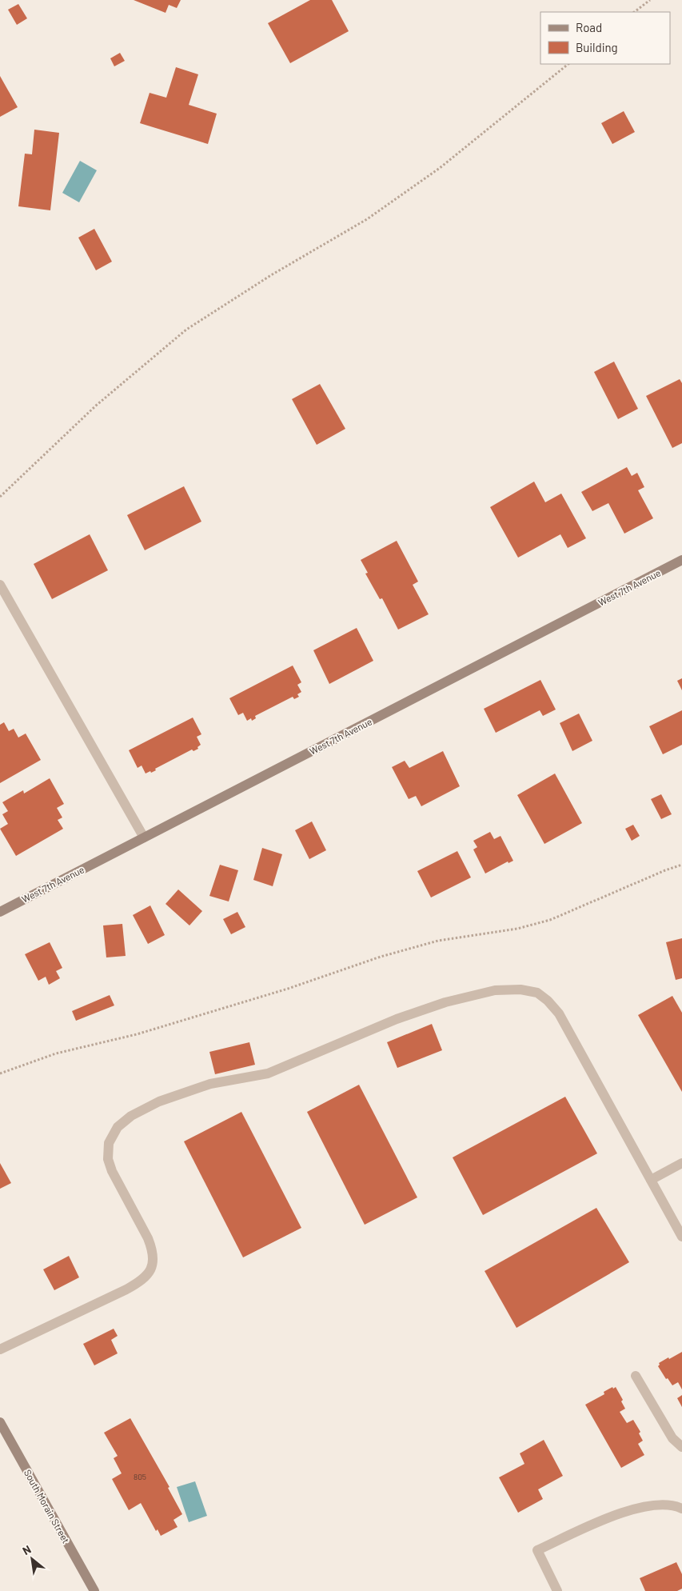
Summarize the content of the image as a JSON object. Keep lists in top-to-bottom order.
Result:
{
  "streets": {
    "street": ["West 7th Avenue", "South Morain Street"]
  },
  "house_numbers": ["805"],
  "legend": ["Road", "Building"],
  "north": "top left"
}
